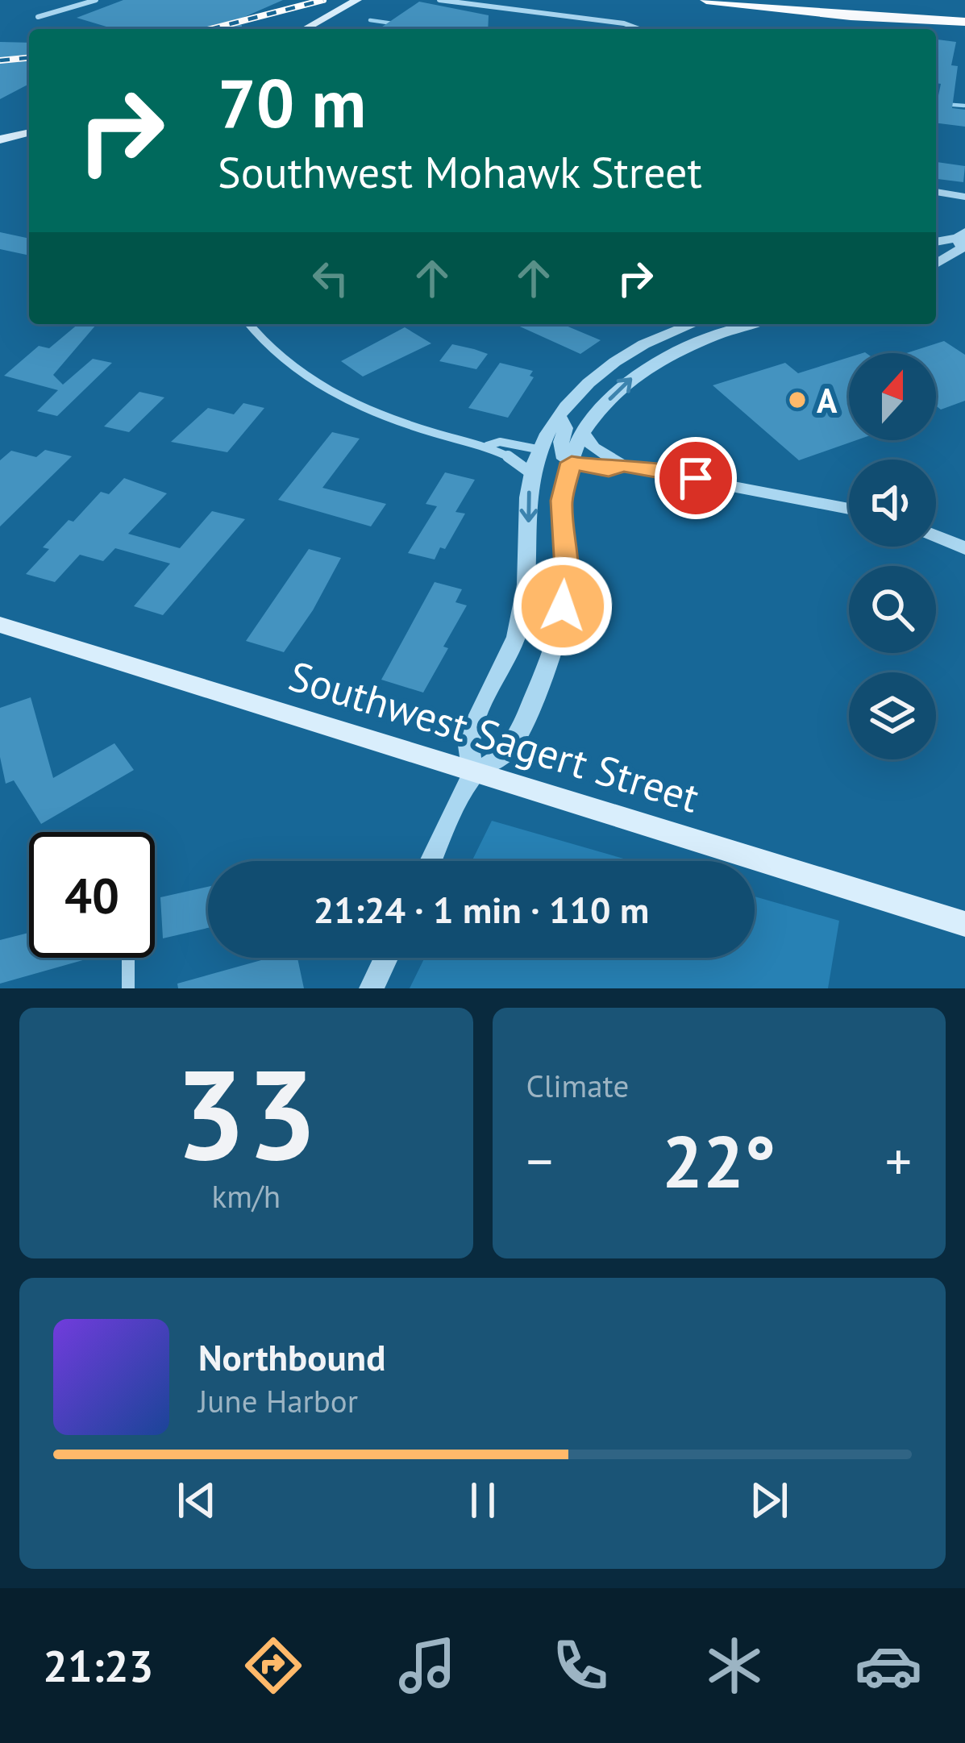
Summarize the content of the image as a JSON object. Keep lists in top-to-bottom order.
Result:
{
  "streets": {
    "main road": ["Southwest Sagert Street"]
  },
  "places": ["A"],
  "north": "top",
  "page": {
    "turn": ["70 m", "Southwest Mohawk Street"],
    "limit": "40",
    "trip": "21:24 · 1 min · 110 m",
    "tile": [
      ["33", "km/h"],
      "Climate"
    ],
    "heat": ["−", "22°", "+"],
    "song": ["Northbound", "June Harbor"],
    "tabs": "21:23"
  }
}
